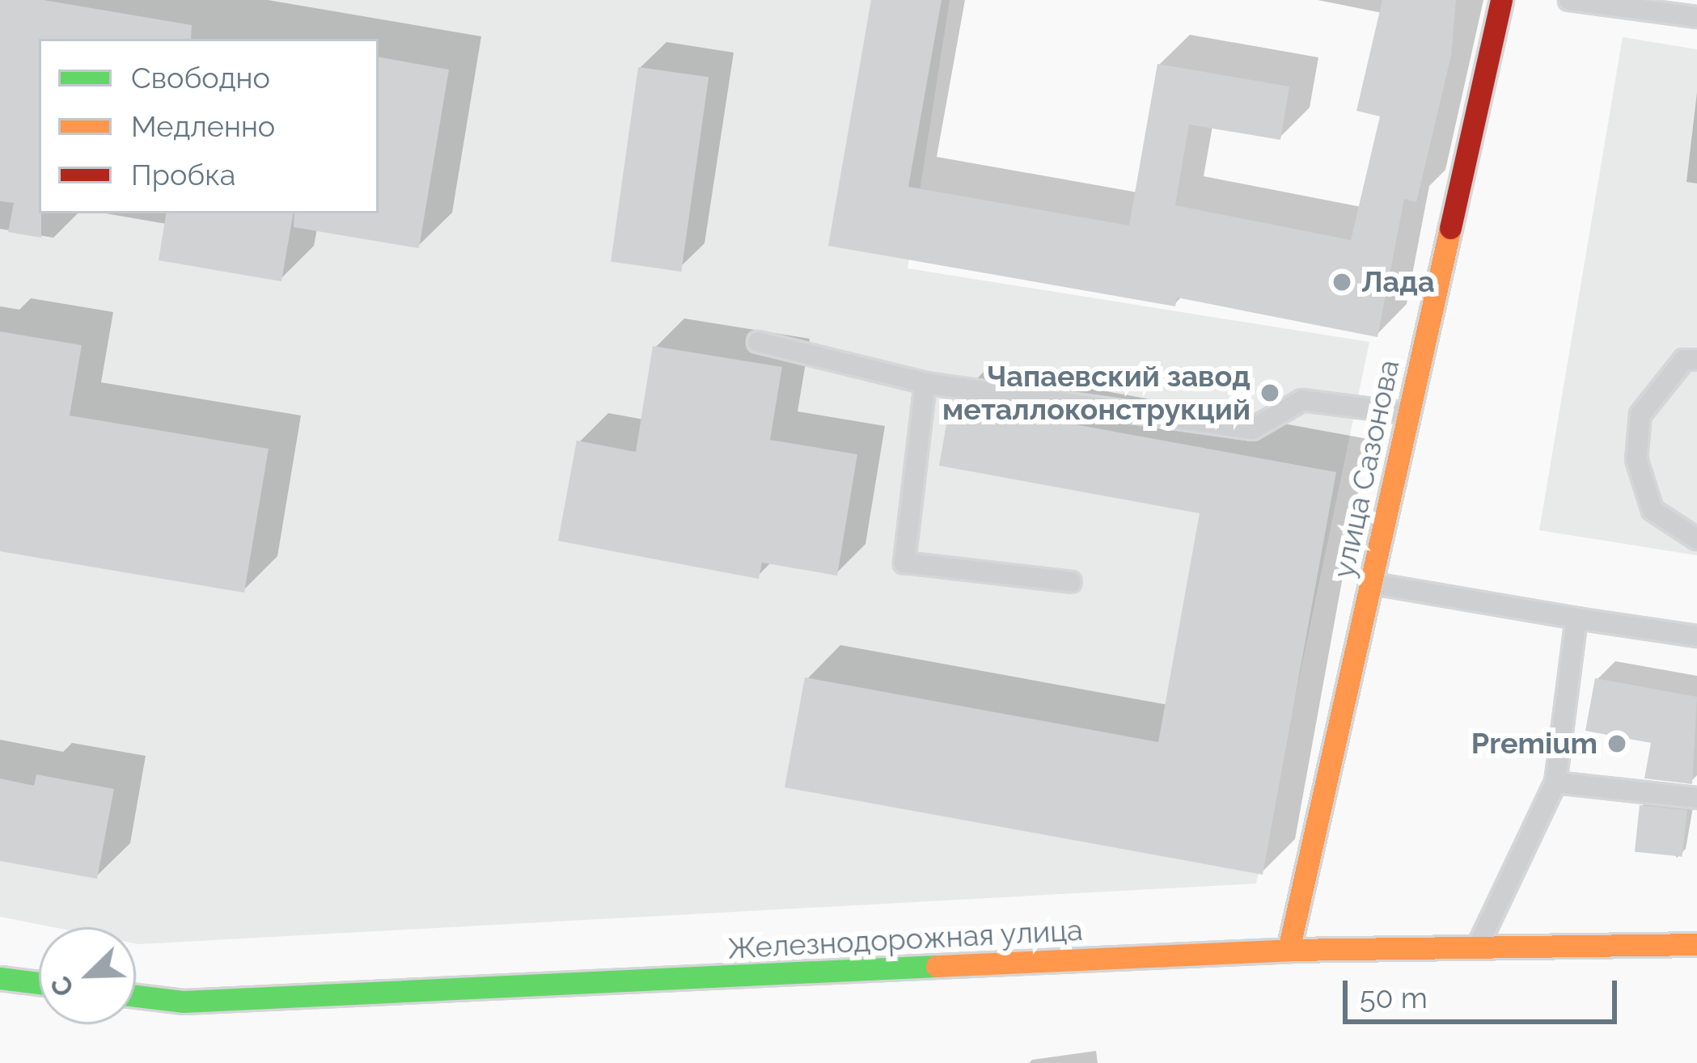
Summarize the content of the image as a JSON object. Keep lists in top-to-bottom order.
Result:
{
  "streets": {
    "main road": ["улица Сазонова", "Железнодорожная улица"]
  },
  "crossings": [
    ["улица Сазонова", "Железнодорожная улица"]
  ],
  "places": ["Лада", "Чапаевский завод металлоконструкций", "Premium"],
  "legend": ["Свободно", "Медленно", "Пробка"],
  "scale_bar": "50 m",
  "north": "bottom left"
}
